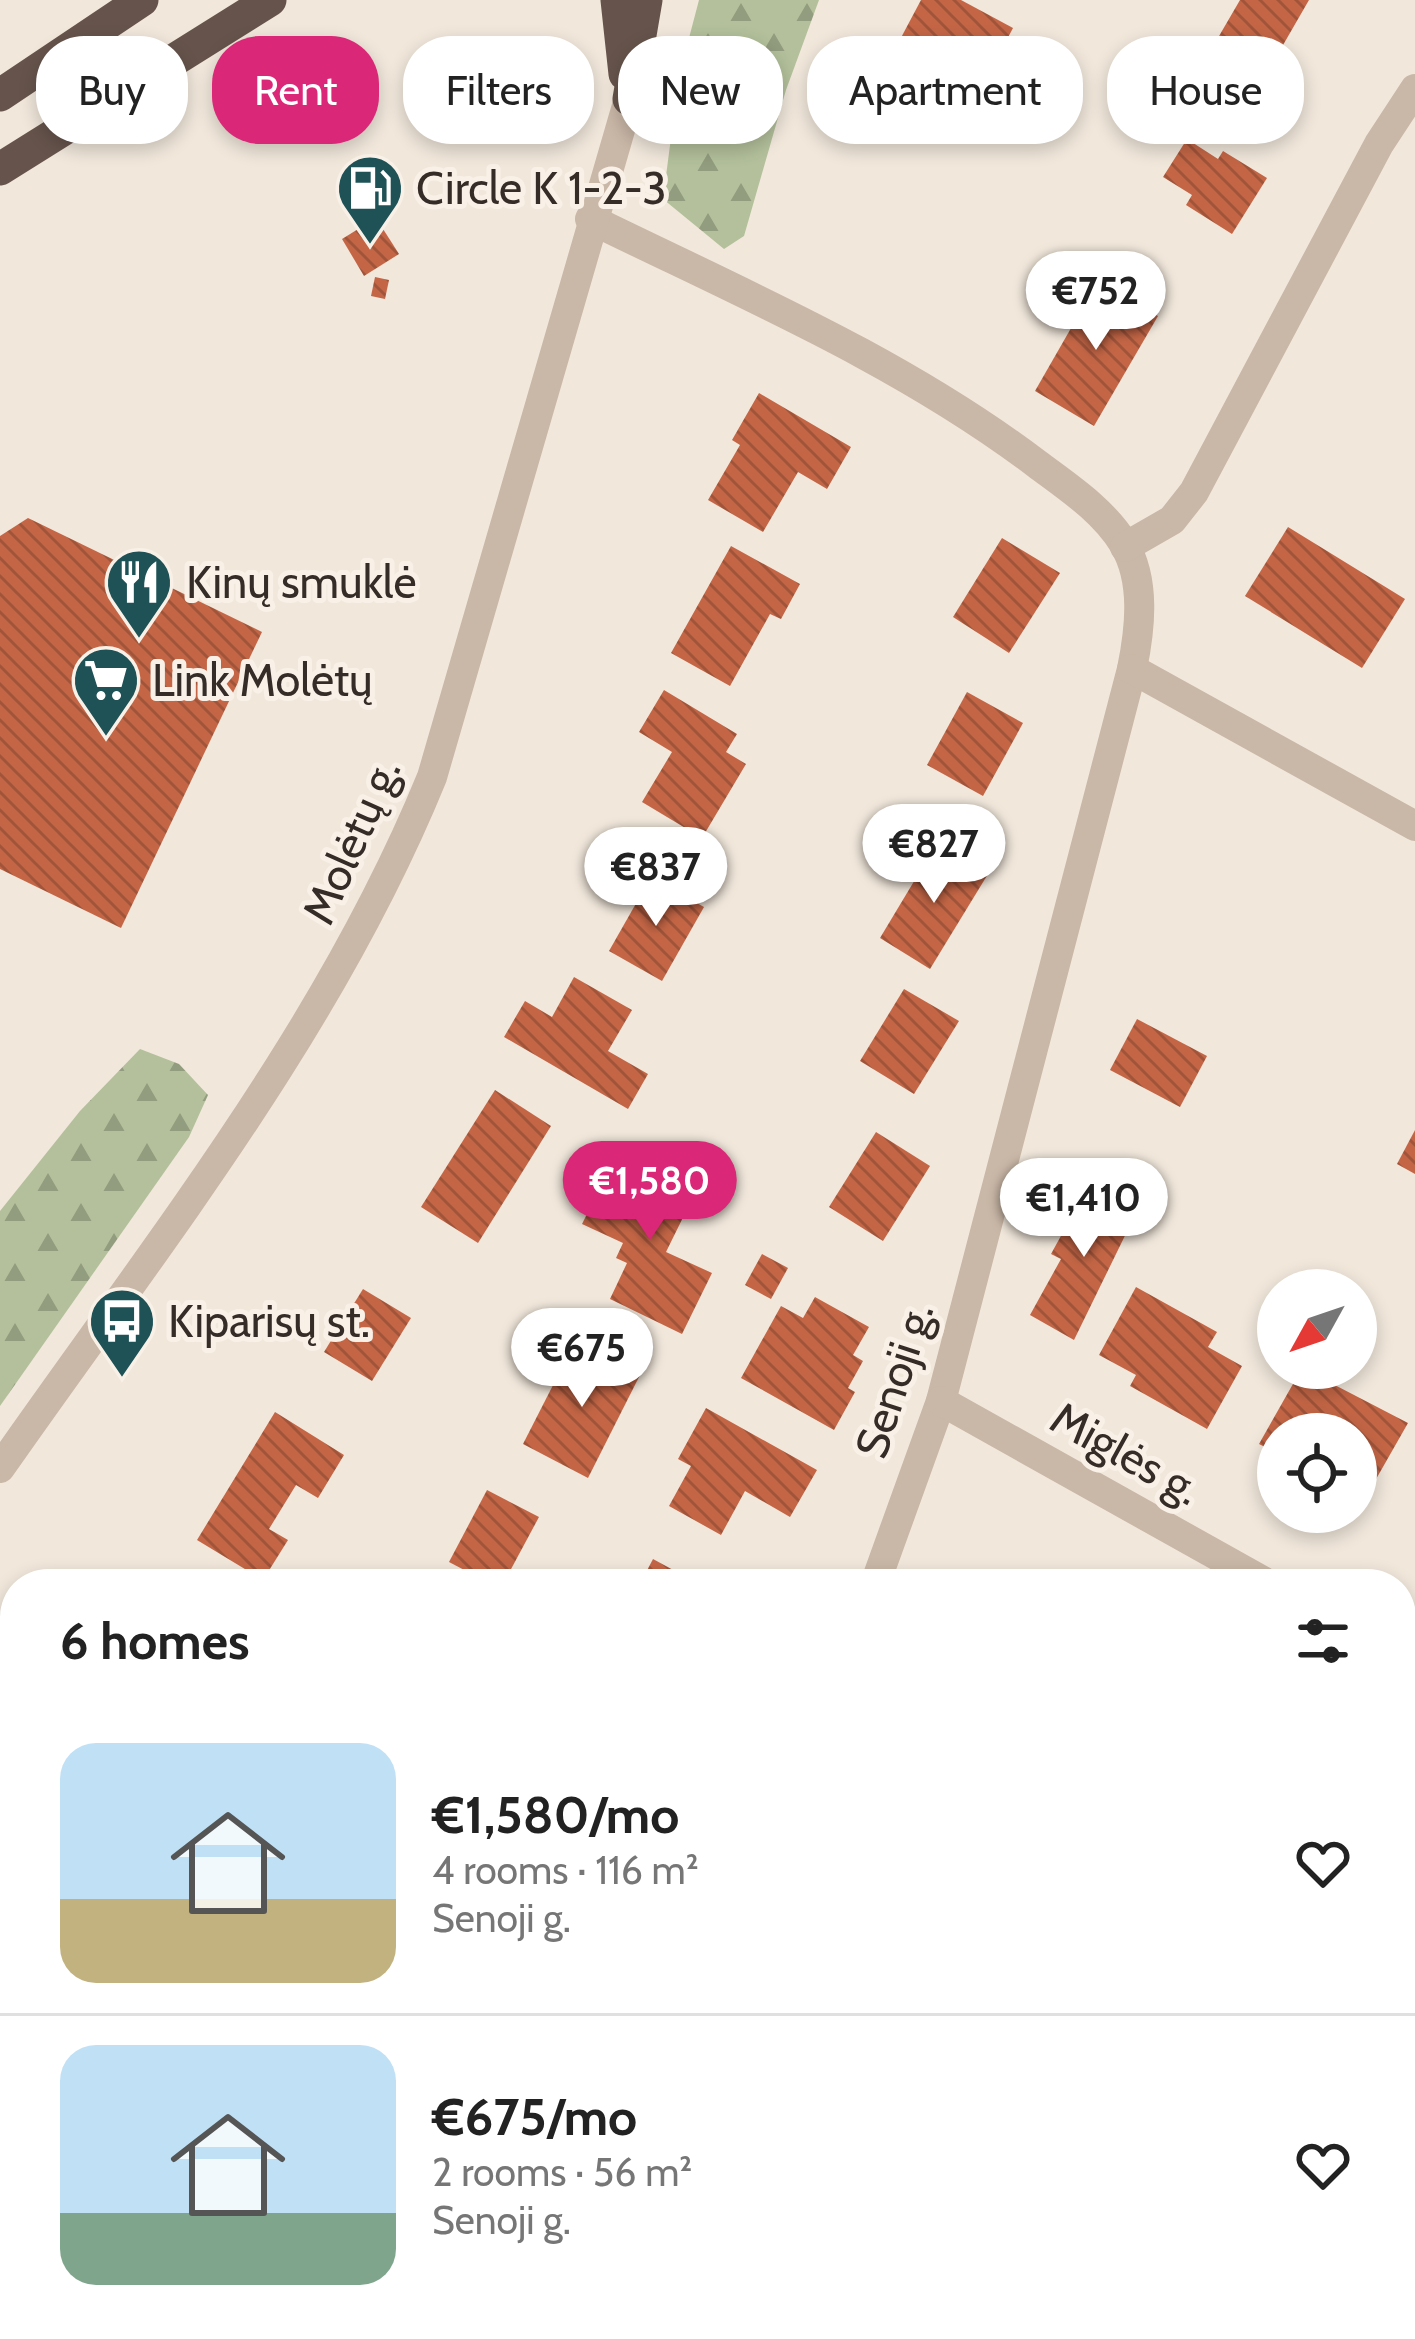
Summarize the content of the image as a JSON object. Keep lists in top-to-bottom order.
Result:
{
  "streets": {
    "street": ["Molėtų g.", "Senoji g.", "Miglės g."]
  },
  "crossings": [
    ["Senoji g.", "Miglės g."]
  ],
  "places": {
    "fuel station": ["Circle K 1-2-3"],
    "restaurant": ["Kinų smuklė"],
    "supermarket": ["Link Molėtų"],
    "bus stop": ["Kiparisų st."]
  },
  "north": "bottom left",
  "page": {
    "chip": [
      "Buy",
      "Rent",
      "Filters",
      "New",
      "Apartment",
      "House"
    ],
    "price": [
      "€752",
      "€827",
      "€837",
      "€1,580",
      "€1,410",
      "€675"
    ],
    "heading": "6 homes",
    "list": [
      {
        "name": "€1,580/mo",
        "note": "4 rooms · 116 m² · Senoji g."
      },
      {
        "name": "€675/mo",
        "note": "2 rooms · 56 m² · Senoji g."
      }
    ]
  }
}
